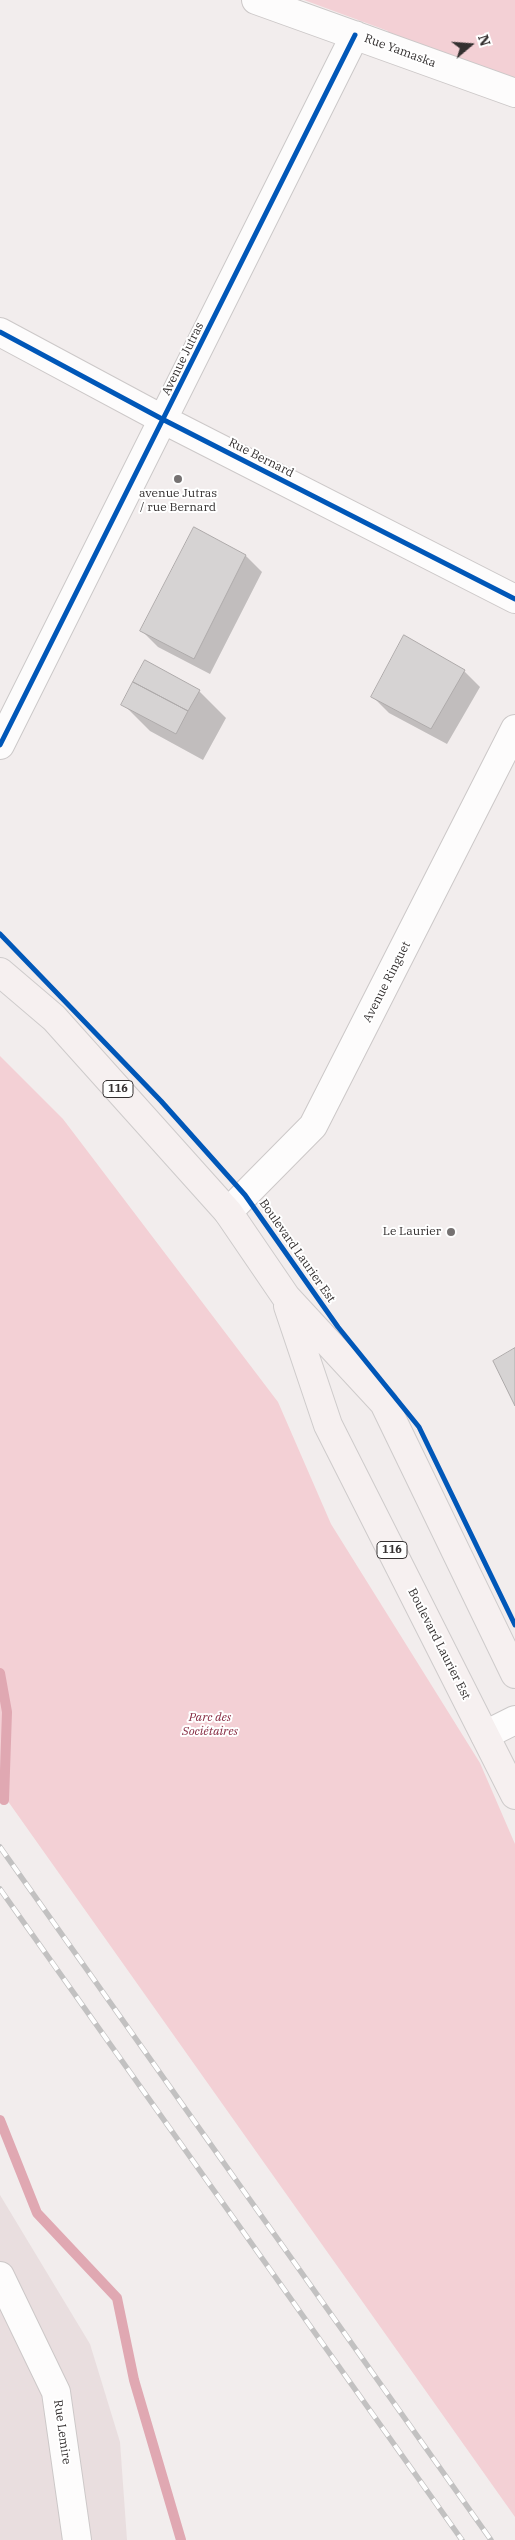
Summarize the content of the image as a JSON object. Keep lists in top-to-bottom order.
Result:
{
  "streets": {
    "main road": ["116", "Boulevard Laurier Est"],
    "street": [
      "Rue Yamaska",
      "Avenue Jutras",
      "Rue Bernard",
      "Avenue Ringuet",
      "Rue Lemire"
    ]
  },
  "crossings": [
    ["Rue Yamaska", "Avenue Jutras"],
    ["Avenue Jutras", "Rue Bernard"],
    ["Avenue Ringuet", "Boulevard Laurier Est"]
  ],
  "parks": ["Parc des Sociétaires"],
  "places": ["avenue Jutras / rue Bernard", "Le Laurier"],
  "north": "right"
}
